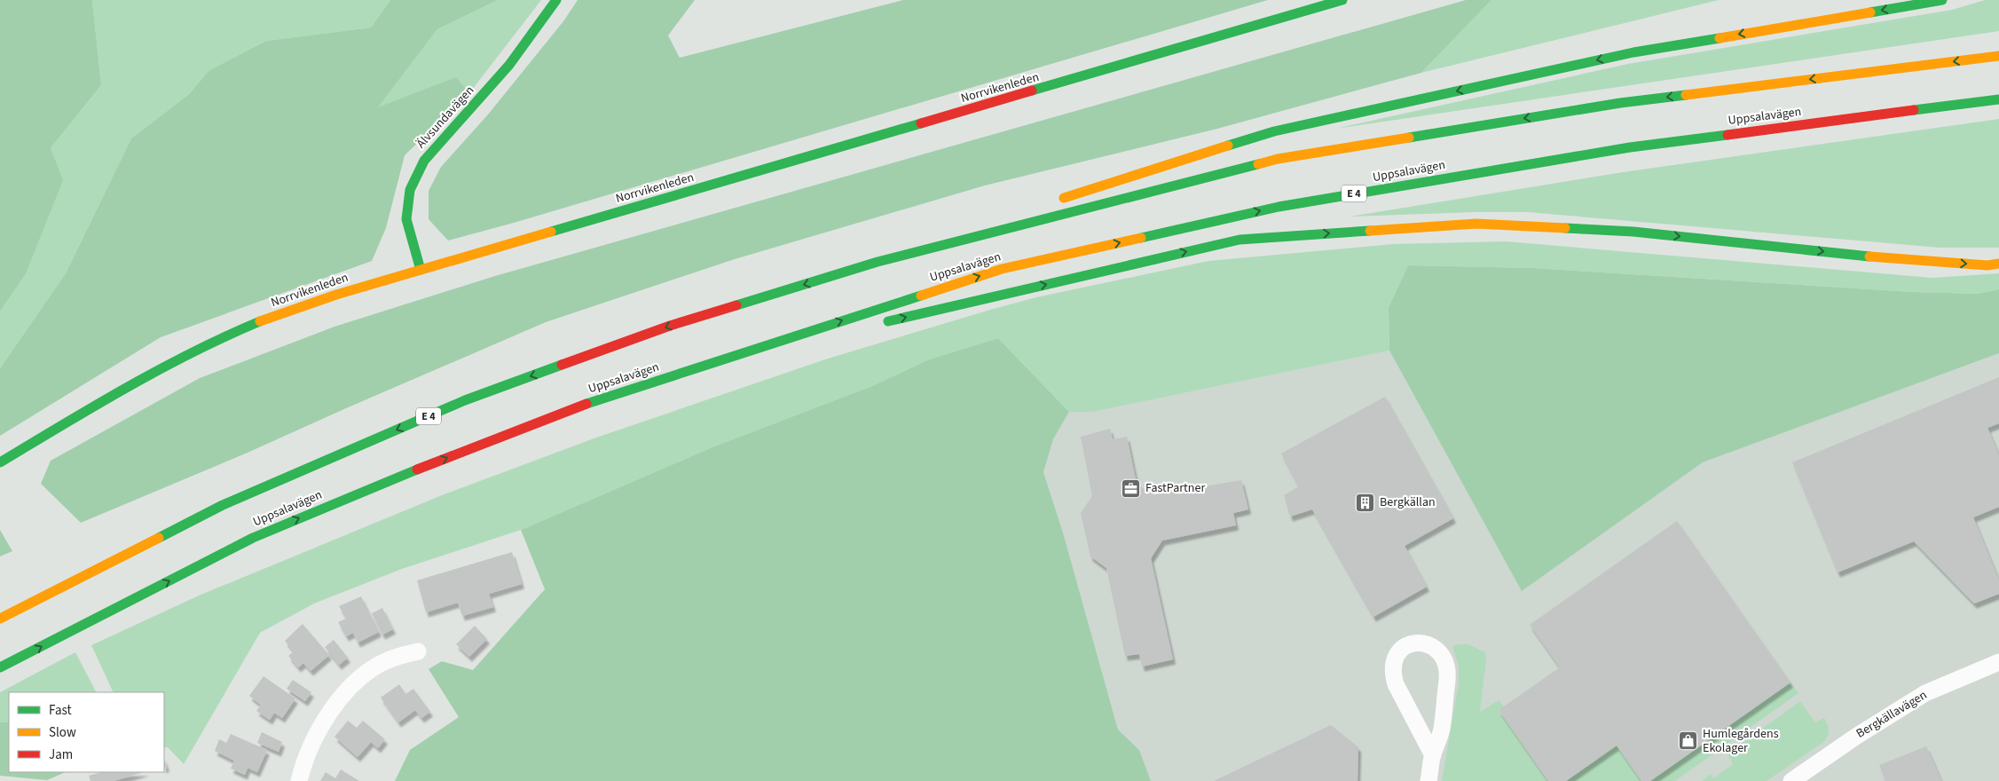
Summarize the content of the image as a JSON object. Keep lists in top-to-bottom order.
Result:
{
  "streets": {
    "main road": [
      "Norrvikenleden",
      "Uppsalavägen",
      "Älvsundavägen",
      "E 4"
    ],
    "street": ["Bergkällavägen"]
  },
  "crossings": [
    ["Norrvikenleden", "Älvsundavägen"]
  ],
  "places": {
    "office": ["FastPartner"],
    "building": ["Bergkällan"],
    "shop": ["Humlegårdens Ekolager"]
  },
  "legend": ["Fast", "Slow", "Jam"]
}
